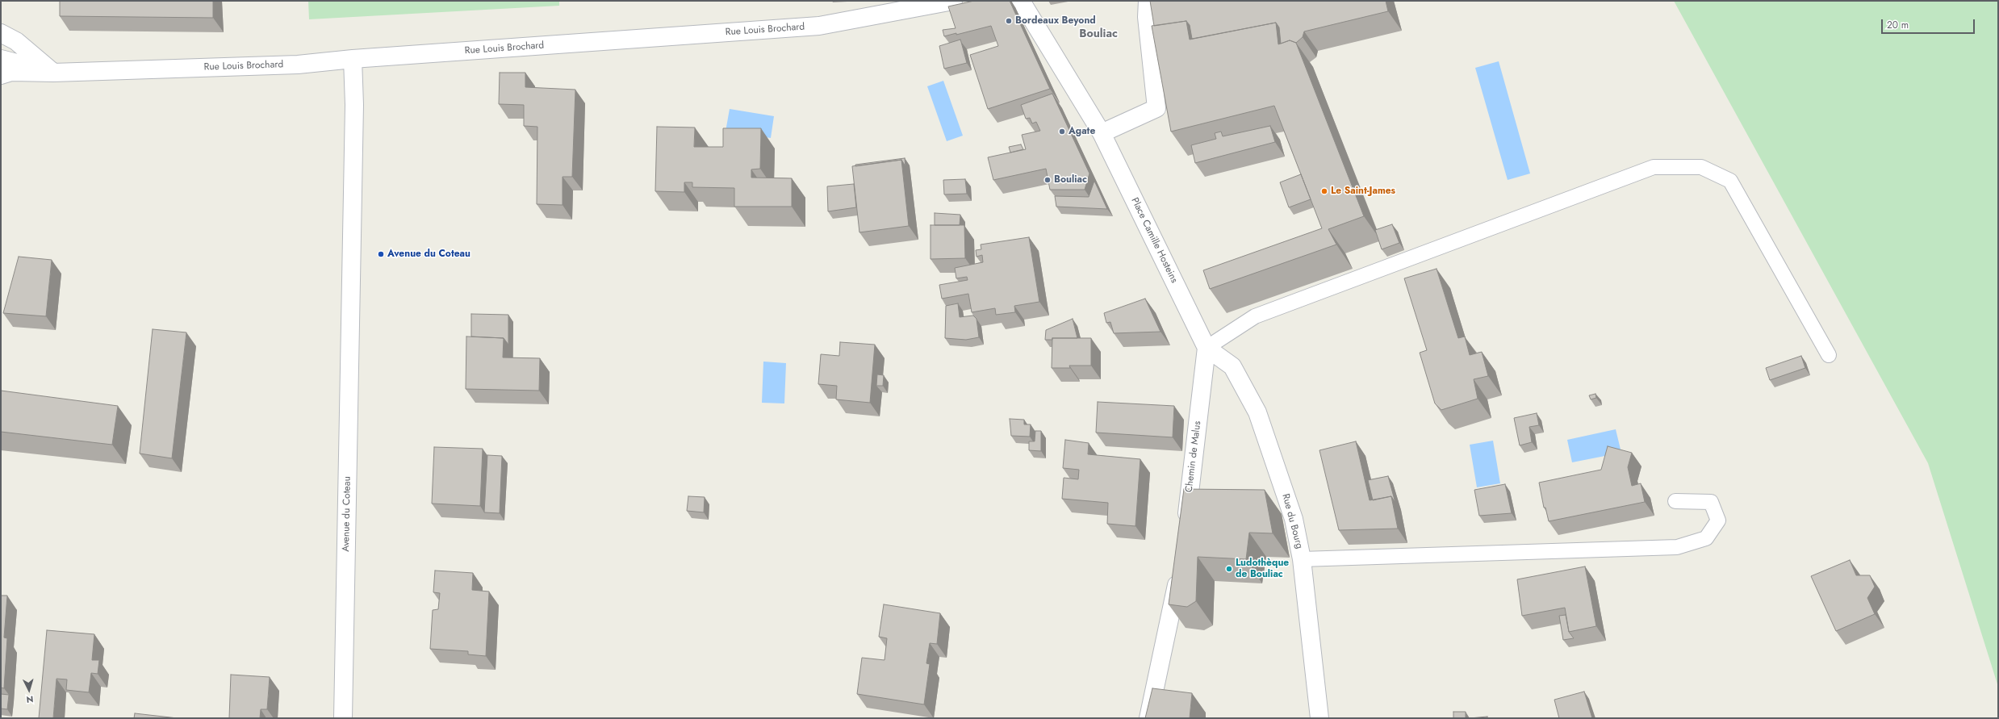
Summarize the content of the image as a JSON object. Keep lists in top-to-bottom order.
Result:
{
  "streets": {
    "street": [
      "Rue Louis Brochard",
      "Place Camille Hosteins",
      "Chemin de Malus",
      "Avenue du Coteau",
      "Rue du Bourg"
    ]
  },
  "crossings": [
    ["Rue Louis Brochard", "Avenue du Coteau"],
    ["Place Camille Hosteins", "Chemin de Malus"],
    ["Place Camille Hosteins", "Rue du Bourg"],
    ["Chemin de Malus", "Rue du Bourg"]
  ],
  "districts": ["Bouliac"],
  "places": [
    "Bordeaux Beyond",
    "Agate",
    "Bouliac",
    "Le Saint-James",
    "Avenue du Coteau",
    "Ludothèque de Bouliac"
  ],
  "scale_bar": "20 m",
  "north": "bottom"
}
